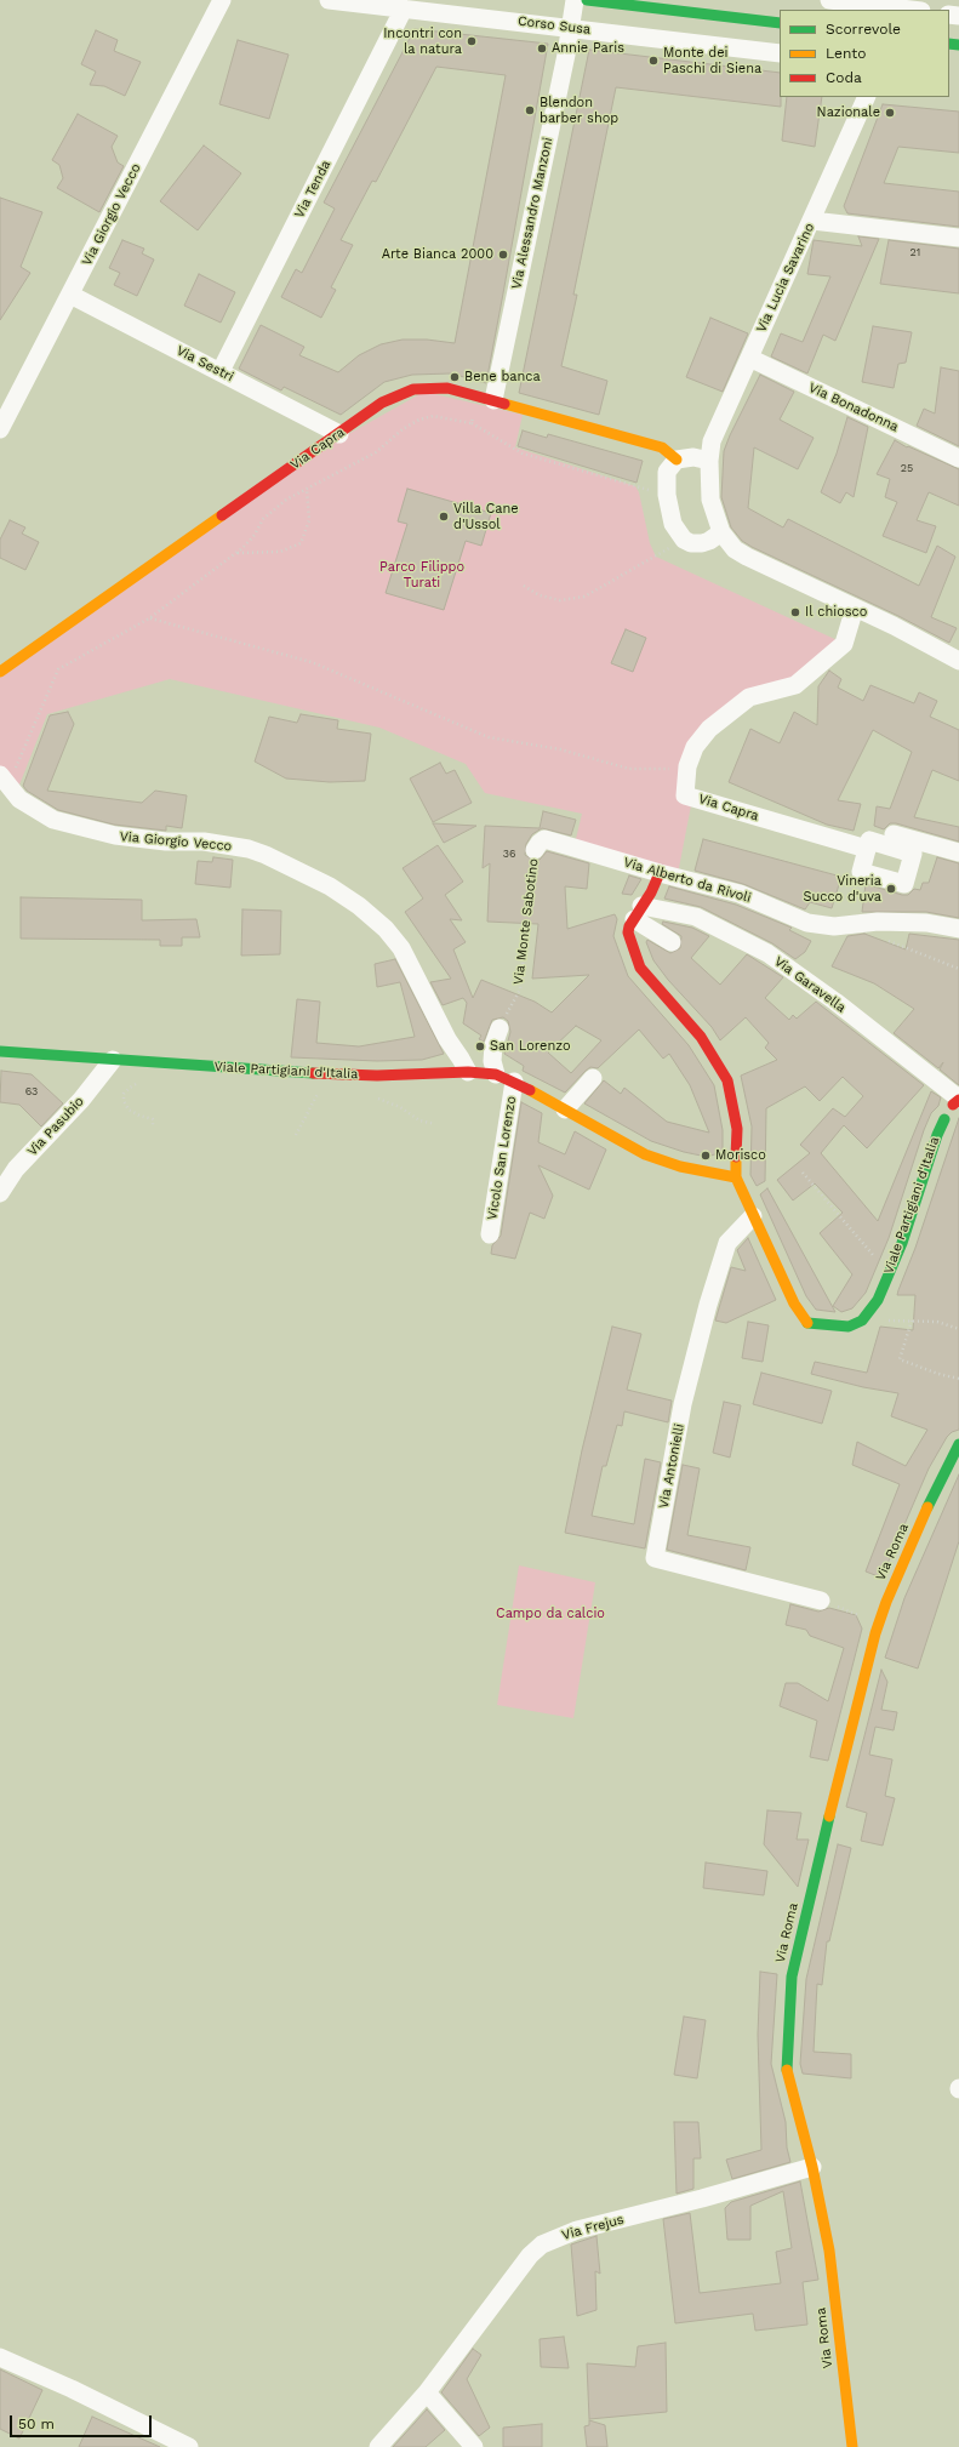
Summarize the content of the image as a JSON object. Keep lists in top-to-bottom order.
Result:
{
  "streets": {
    "street": [
      "Corso Susa",
      "Via Tenda",
      "Via Alessandro Manzoni",
      "Via Giorgio Vecco",
      "Via Lucia Savarino",
      "Via Sestri",
      "Via Bonadonna",
      "Via Capra",
      "Via Alberto da Rivoli",
      "Via Garavella",
      "Viale Partigiani d'Italia",
      "Via Pasubio",
      "Vicolo San Lorenzo",
      "Via Antonielli",
      "Via Roma",
      "Via Frejus"
    ],
    "path": ["Via Monte Sabotino"]
  },
  "crossings": [
    ["Corso Susa", "Via Tenda"],
    ["Corso Susa", "Via Alessandro Manzoni"],
    ["Via Tenda", "Via Sestri"],
    ["Via Alessandro Manzoni", "Via Capra"],
    ["Via Giorgio Vecco", "Via Sestri"],
    ["Via Giorgio Vecco", "Viale Partigiani d'Italia"],
    ["Via Lucia Savarino", "Via Bonadonna"],
    ["Via Sestri", "Via Capra"],
    ["Via Alberto da Rivoli", "Via Monte Sabotino"],
    ["Viale Partigiani d'Italia", "Via Pasubio"],
    ["Viale Partigiani d'Italia", "Vicolo San Lorenzo"],
    ["Viale Partigiani d'Italia", "Via Antonielli"],
    ["Via Roma", "Via Frejus"]
  ],
  "parks": ["Parco Filippo Turati", "Campo da calcio"],
  "places": [
    "Incontri con la natura",
    "Annie Paris",
    "Monte dei Paschi di Siena",
    "Blendon barber shop",
    "Nazionale",
    "Arte Bianca 2000",
    "Bene banca",
    "Villa Cane d'Ussol",
    "Il chiosco",
    "Vineria Succo d'uva",
    "San Lorenzo",
    "Morisco"
  ],
  "house_numbers": [
    "21",
    "25",
    "36",
    "63"
  ],
  "legend": ["Scorrevole", "Lento", "Coda"],
  "scale_bar": "50 m"
}
